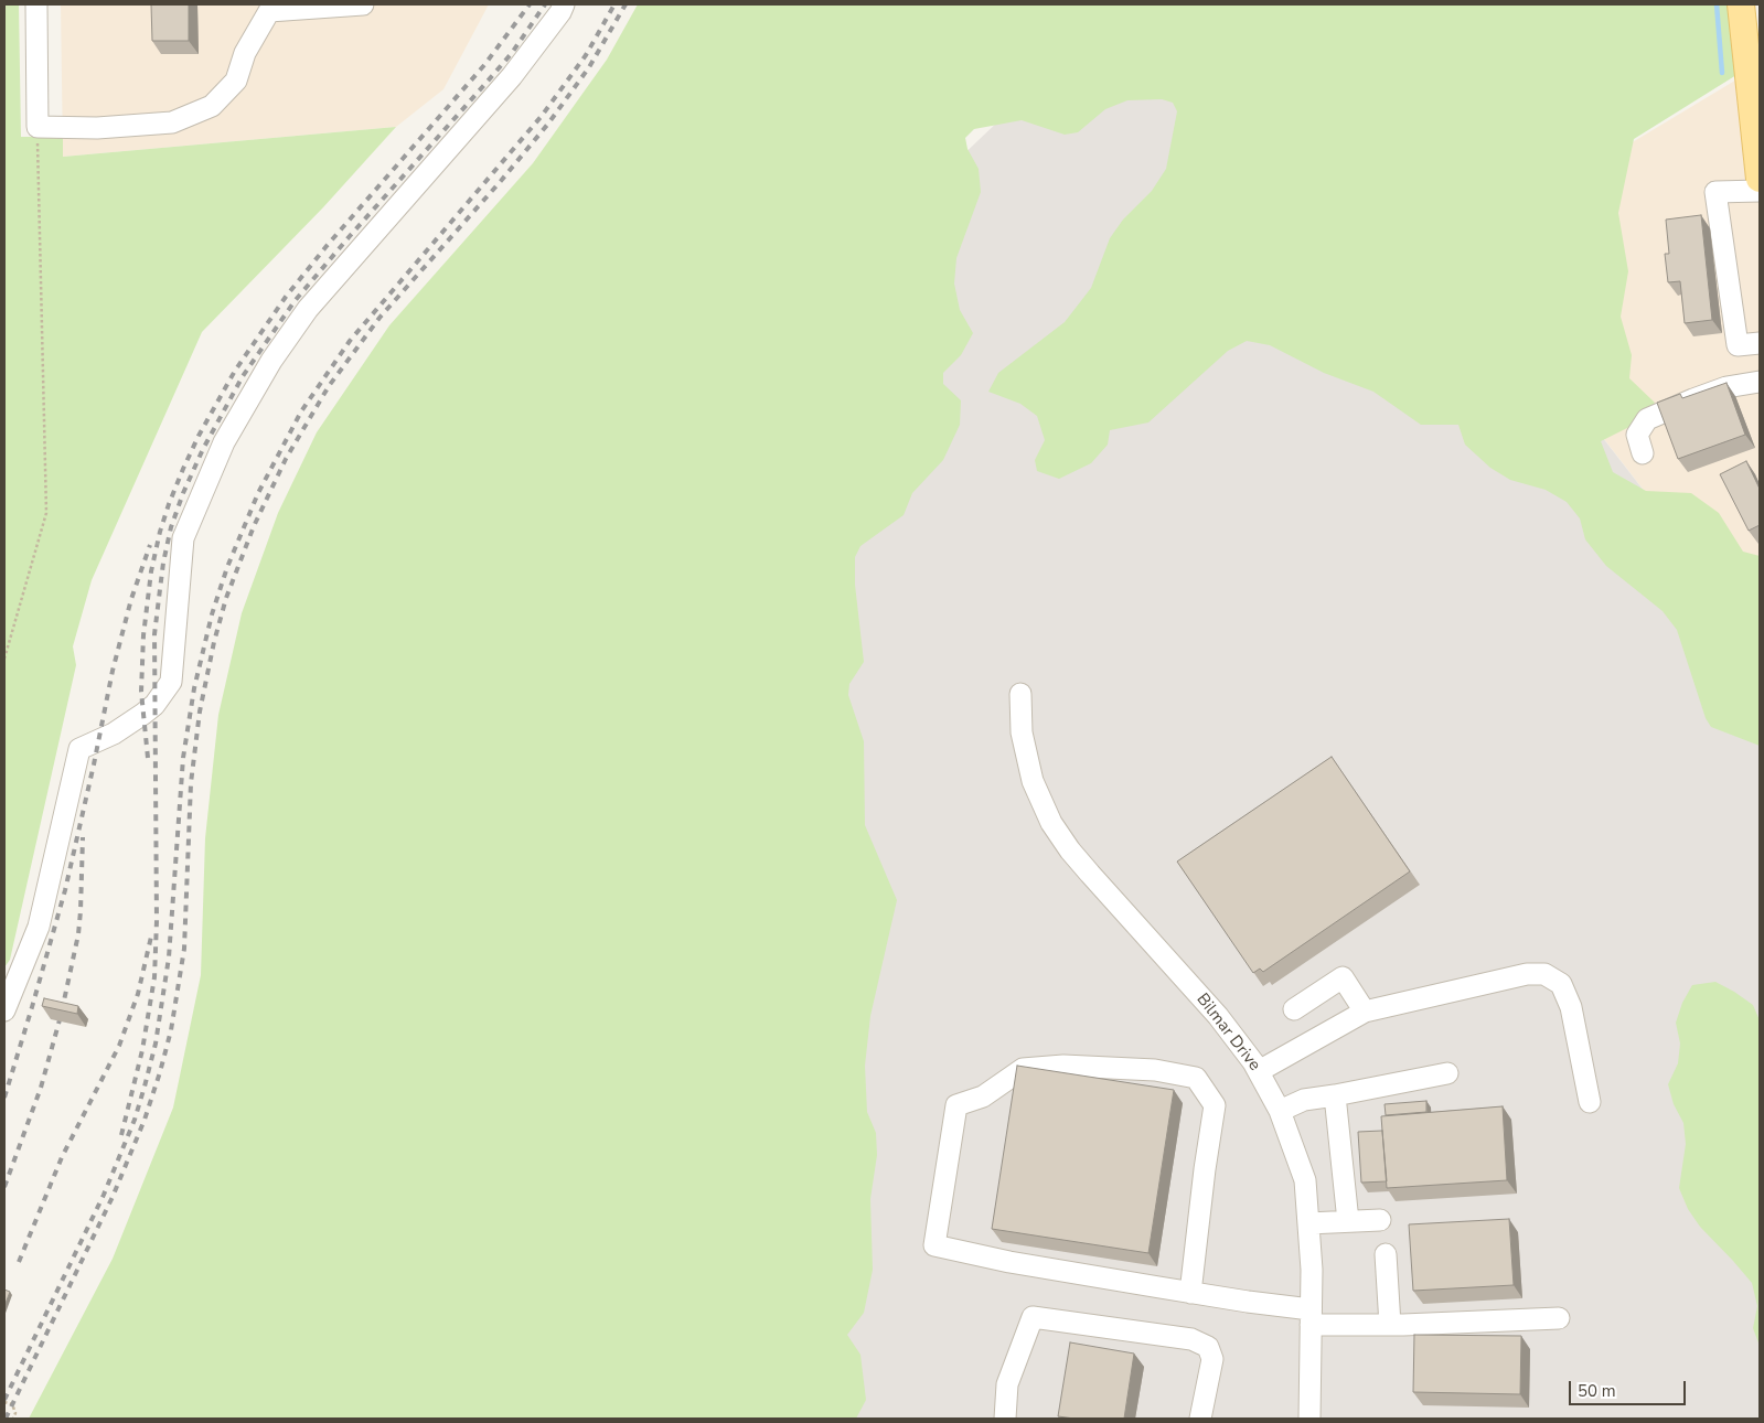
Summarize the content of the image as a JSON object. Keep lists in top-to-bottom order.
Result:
{
  "streets": {
    "street": ["Bilmar Drive"]
  },
  "scale_bar": "50 m"
}
